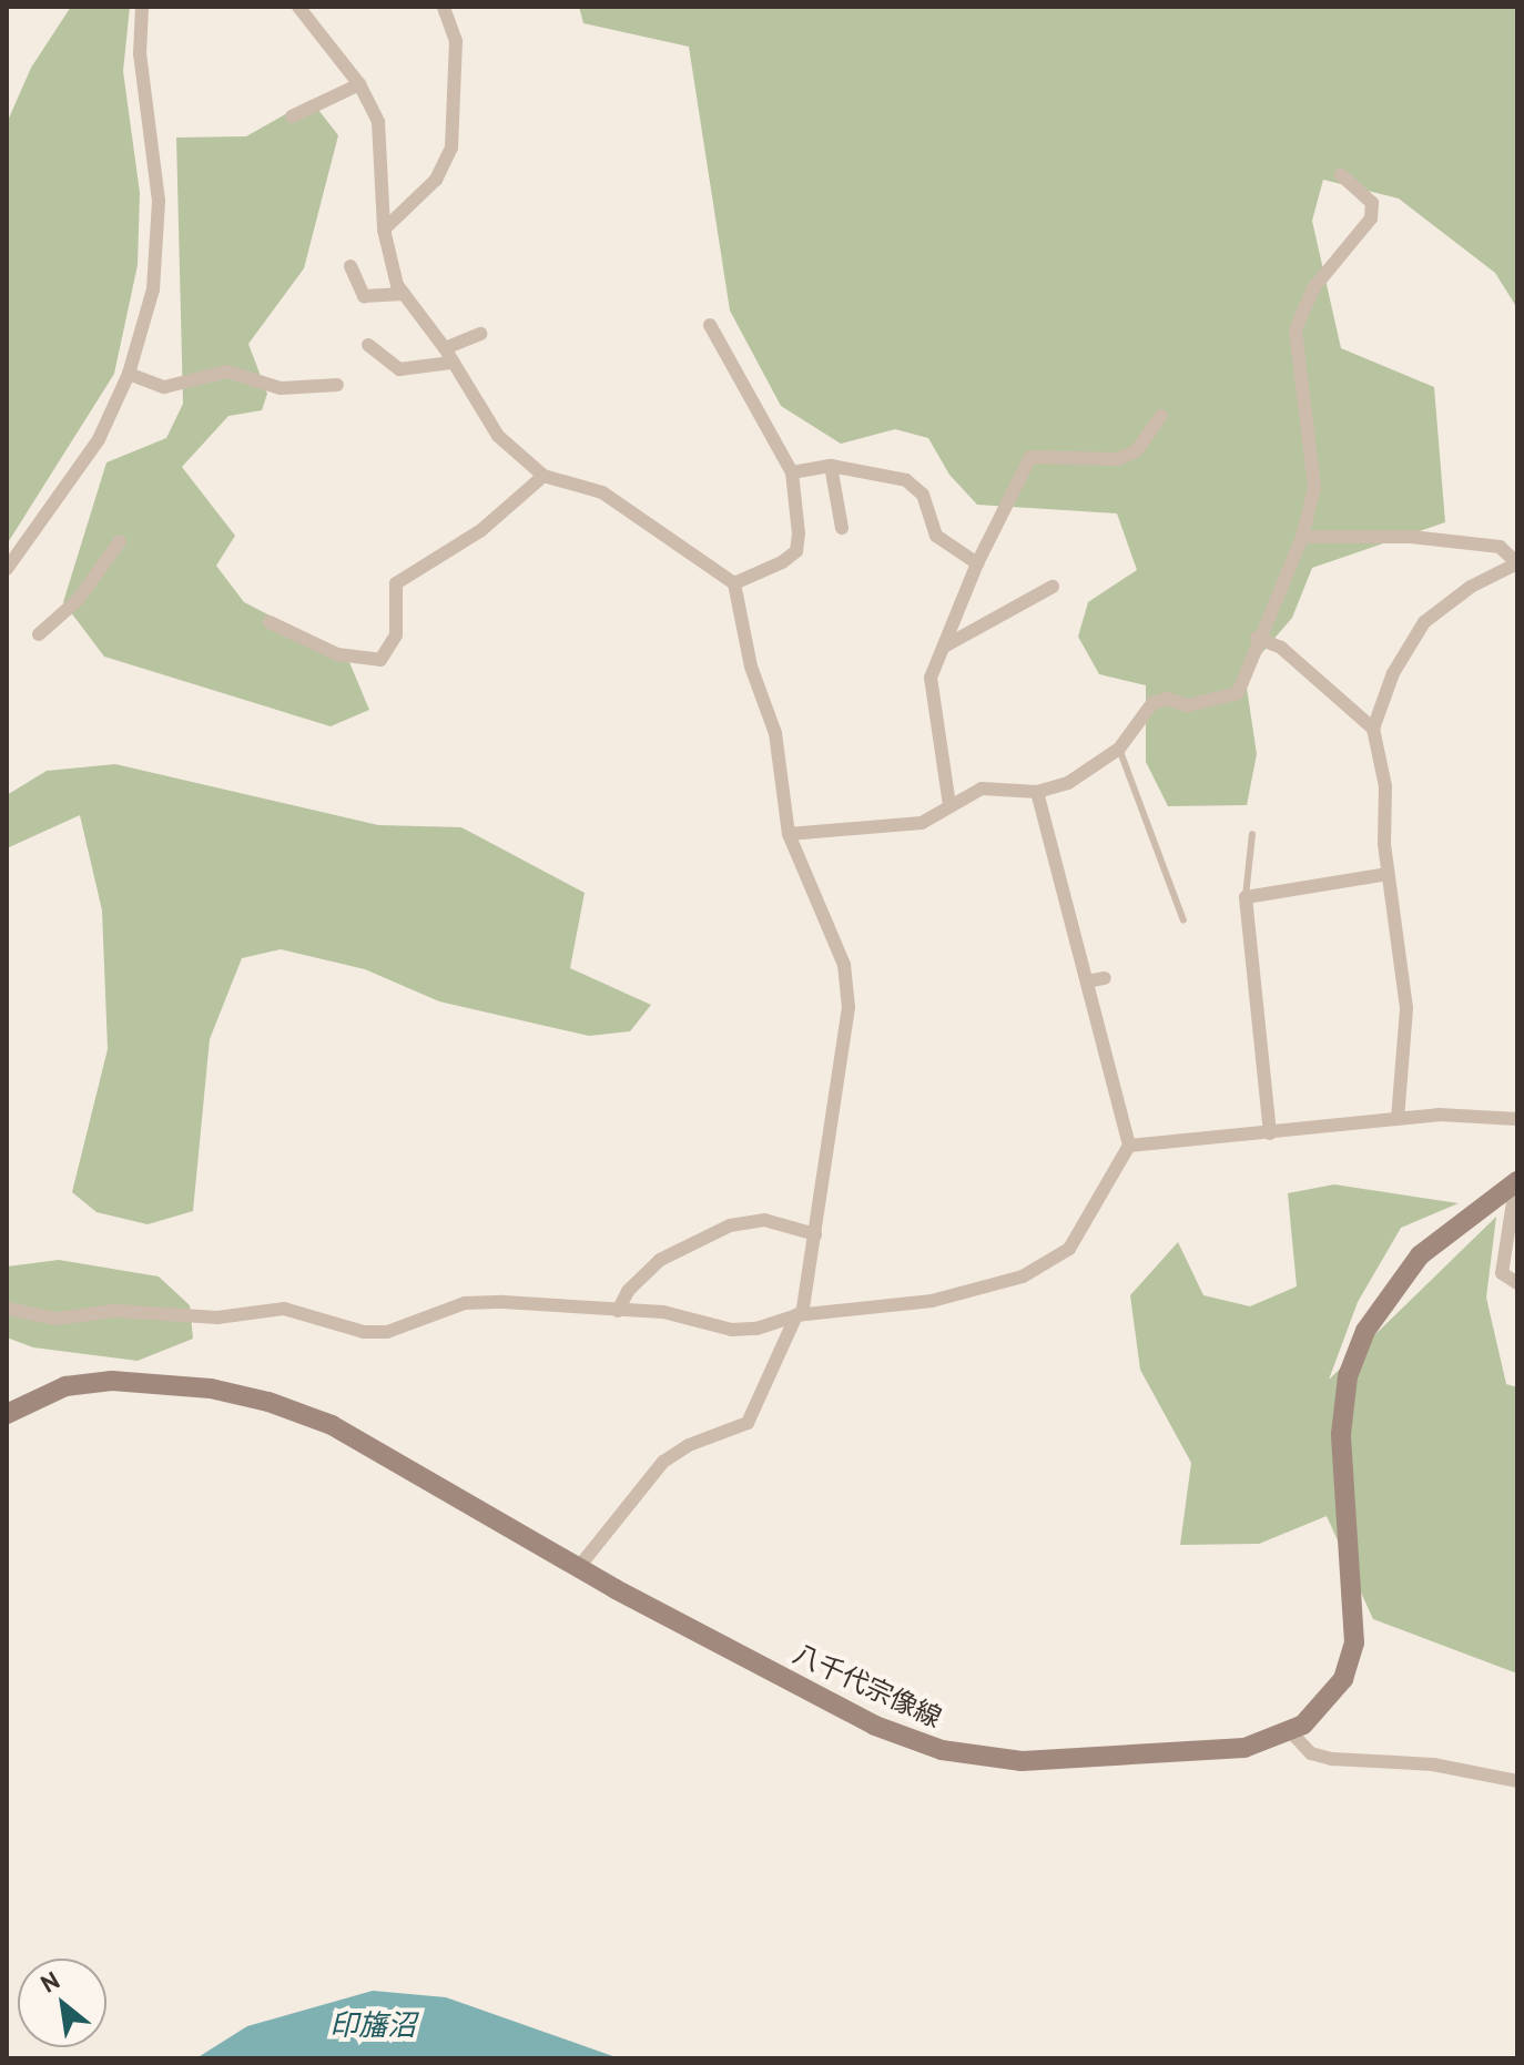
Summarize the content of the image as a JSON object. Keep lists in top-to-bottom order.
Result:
{
  "streets": {
    "main road": ["八千代宗像線"]
  },
  "water": ["印旛沼"],
  "north": "top left"
}
